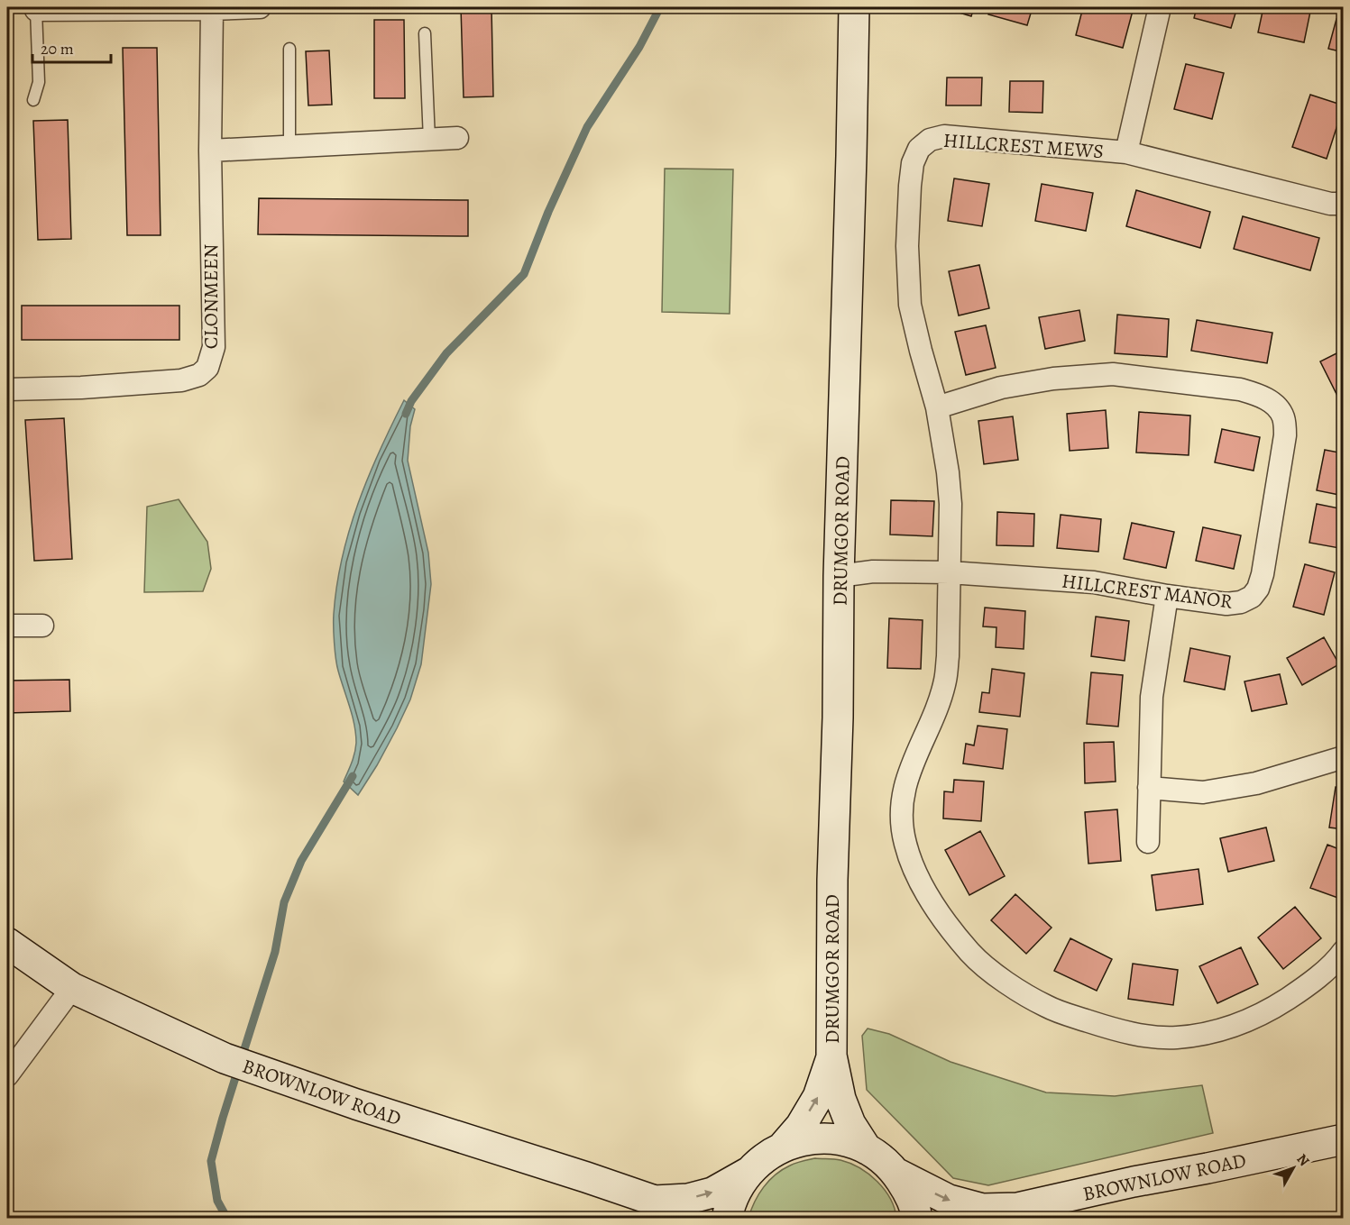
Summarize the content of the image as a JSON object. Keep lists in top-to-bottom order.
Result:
{
  "streets": {
    "main road": ["DRUMGOR ROAD", "BROWNLOW ROAD"],
    "street": ["HILLCREST MEWS", "CLONMEEN", "HILLCREST MANOR"]
  },
  "crossings": [
    ["HILLCREST MEWS", "HILLCREST MANOR"],
    ["DRUMGOR ROAD", "HILLCREST MANOR"]
  ],
  "scale_bar": "20 m",
  "north": "top right"
}
